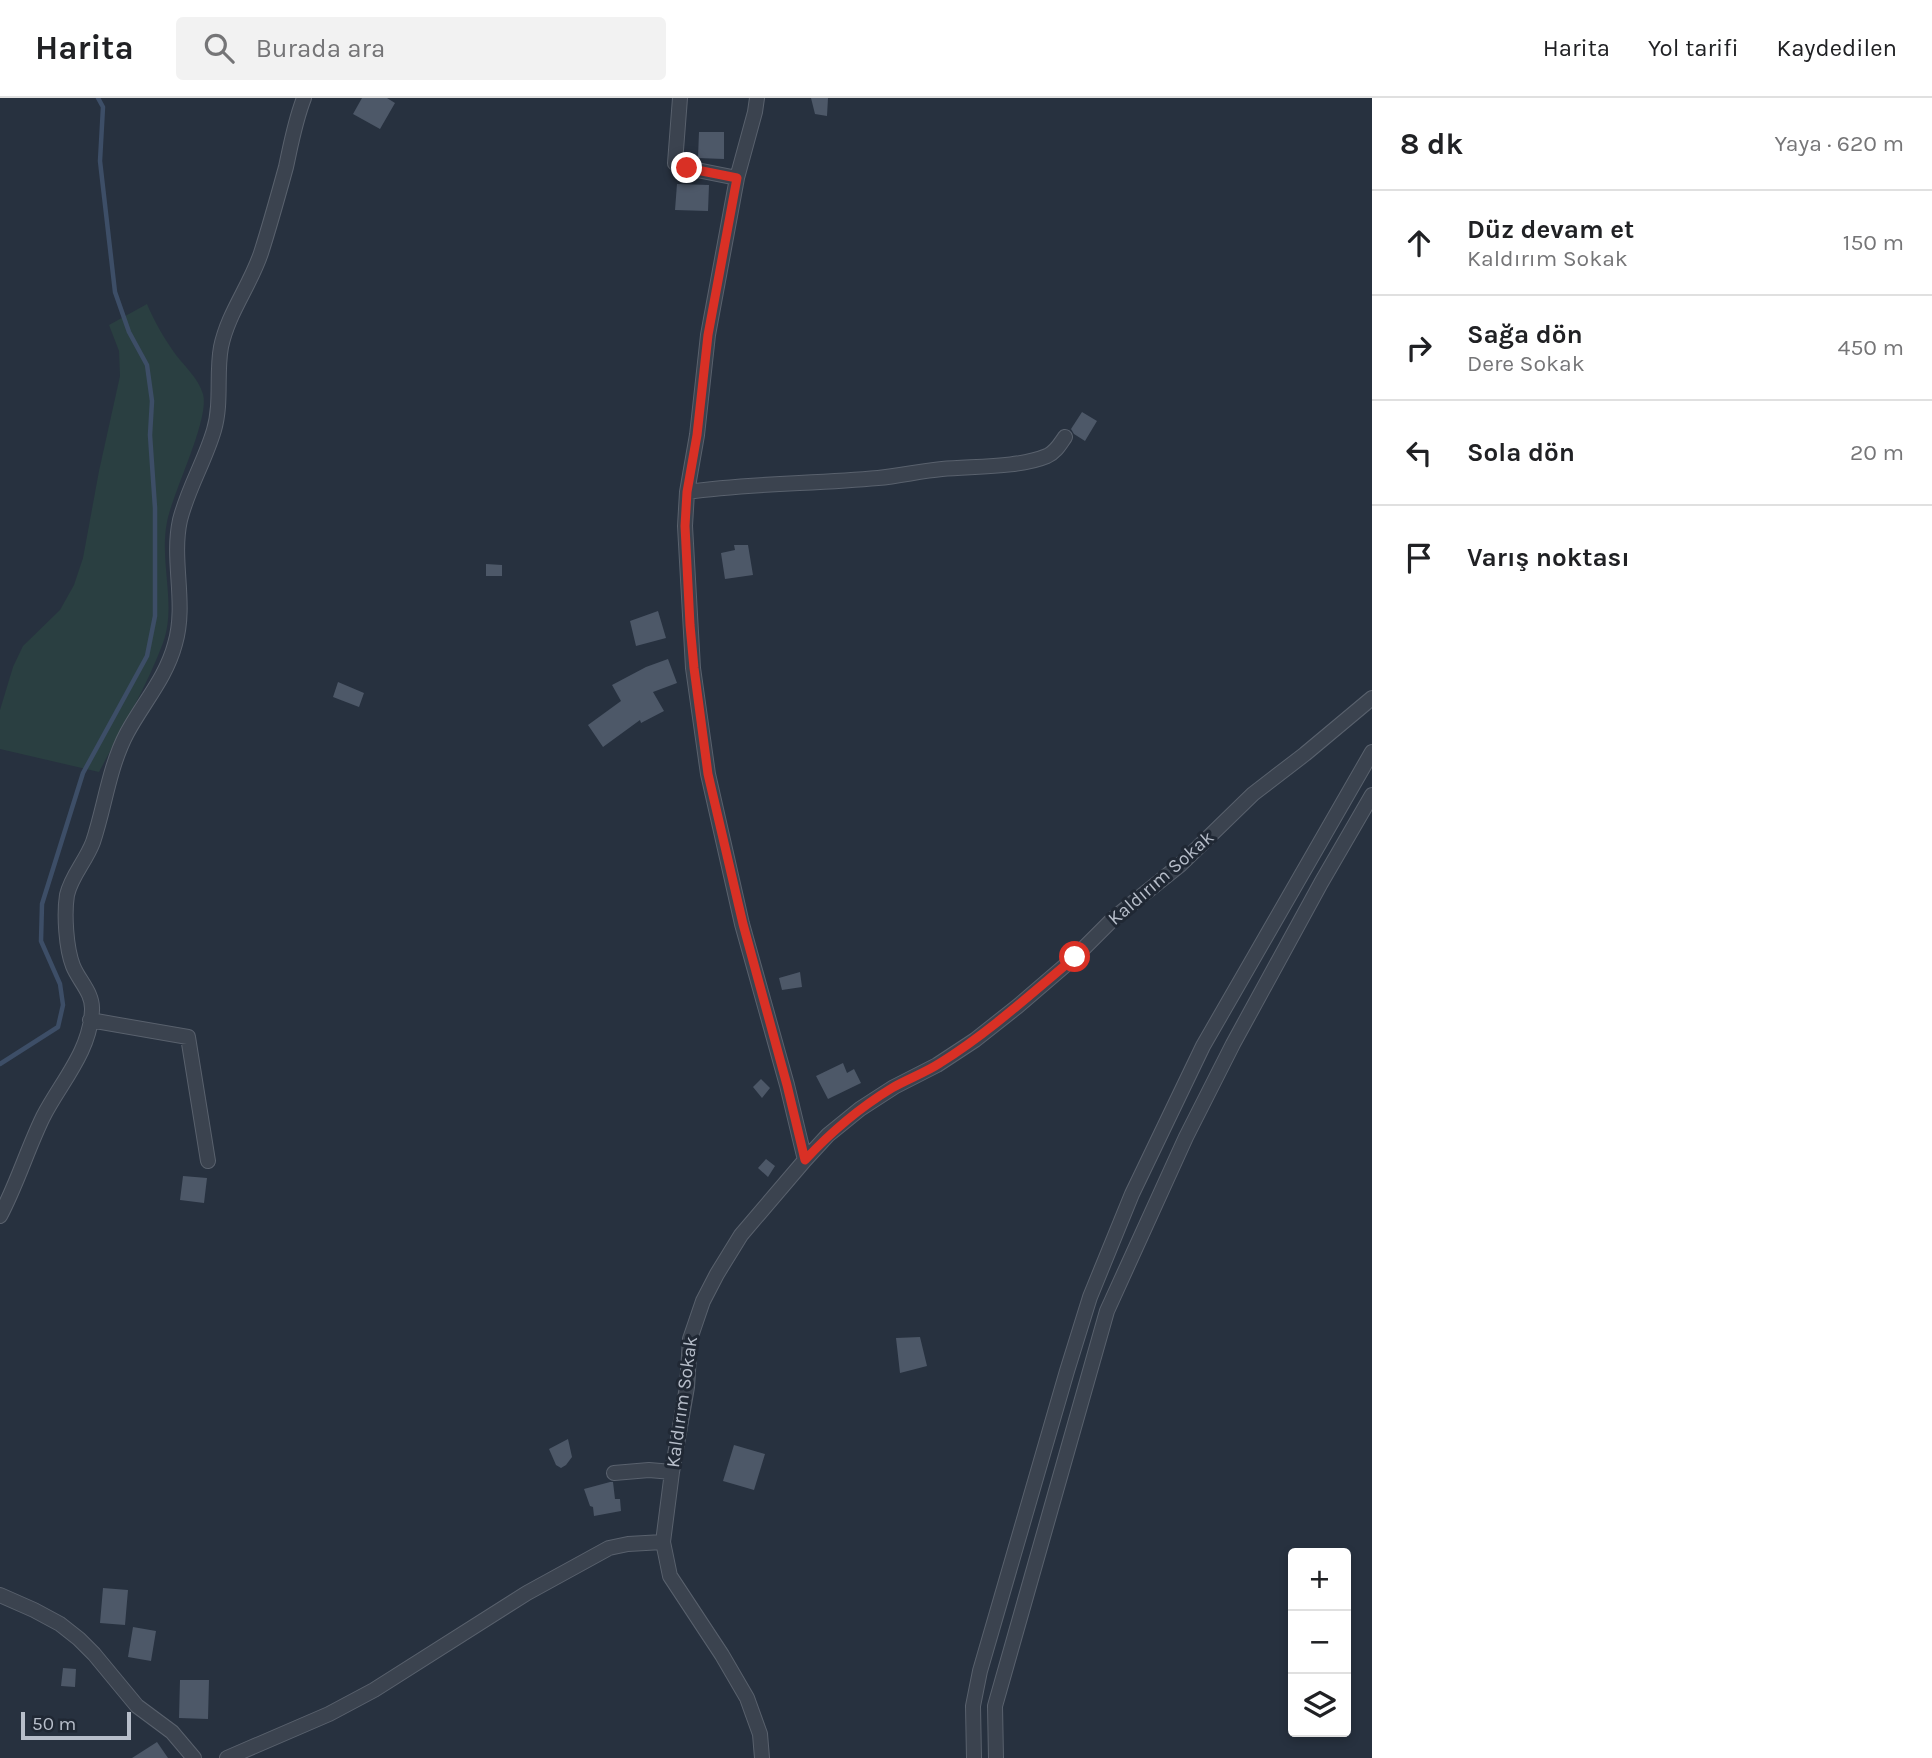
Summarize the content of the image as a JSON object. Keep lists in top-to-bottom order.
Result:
{
  "streets": {
    "street": ["Kaldırım Sokak"]
  },
  "scale_bar": "50 m",
  "page": {
    "header": "Harita",
    "search": "Burada ara",
    "nav": ["Harita", "Yol tarifi", "Kaydedilen"],
    "heading": ["8 dk", "Yaya · 620 m"],
    "list": [
      ["Düz devam et", "Kaldırım Sokak", "150 m"],
      ["Sağa dön", "Dere Sokak", "450 m"],
      ["Sola dön", "20 m"],
      "Varış noktası"
    ],
    "map_buttons": ["+", "−"],
    "scale": "50 m"
  }
}
